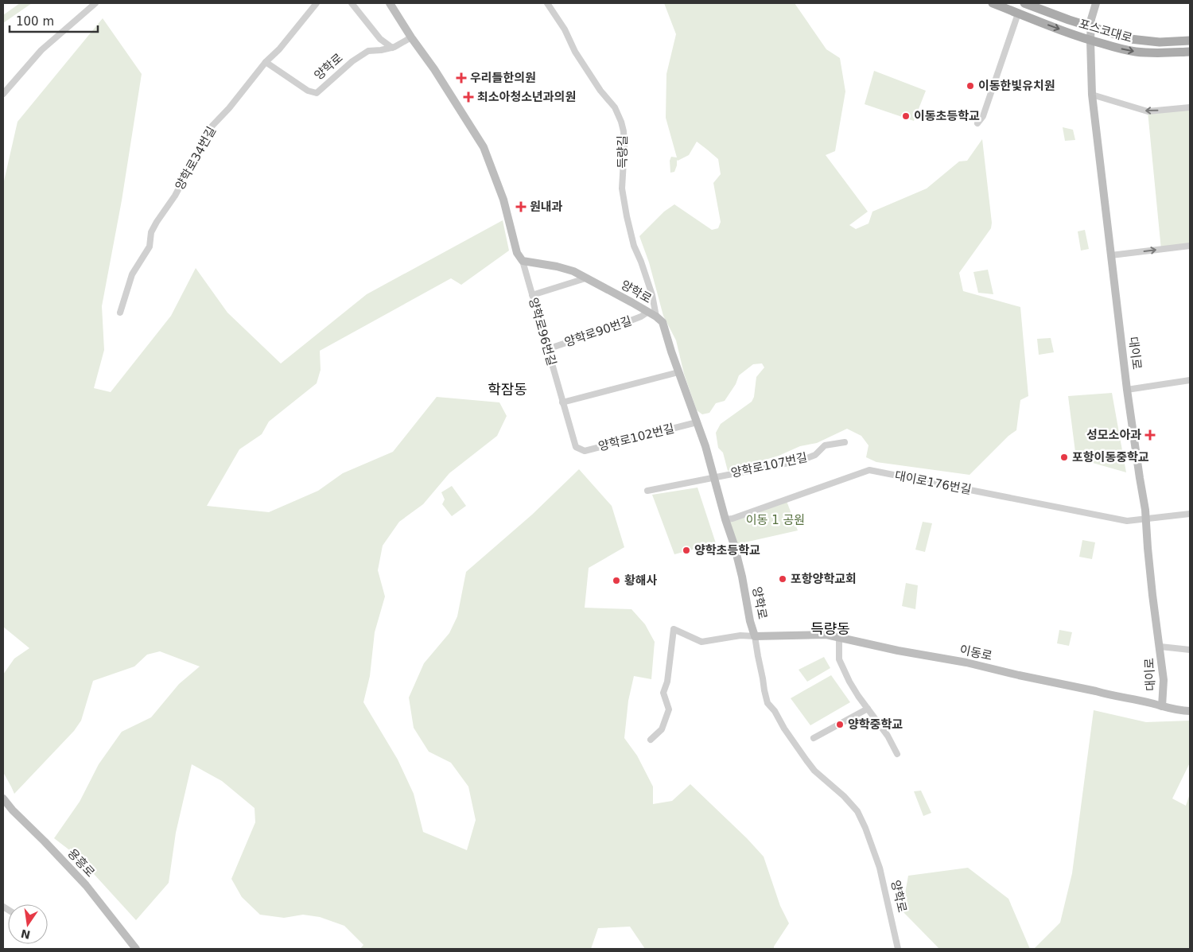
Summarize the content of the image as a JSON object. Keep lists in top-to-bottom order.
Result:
{
  "streets": {
    "main road": ["포스코대로"],
    "street": [
      "양학로",
      "득량길",
      "양학로34번길",
      "양학로96번길",
      "양학로90번길",
      "대이로",
      "양학로102번길",
      "양학로107번길",
      "대이로176번길",
      "이동로",
      "용흥로"
    ]
  },
  "crossings": [
    ["포스코대로", "대이로"],
    ["양학로", "득량길"],
    ["양학로", "양학로34번길"],
    ["양학로", "양학로96번길"],
    ["양학로", "양학로90번길"],
    ["양학로", "양학로102번길"],
    ["양학로", "양학로107번길"],
    ["양학로", "대이로176번길"],
    ["양학로", "이동로"],
    ["양학로96번길", "양학로90번길"],
    ["양학로96번길", "양학로102번길"],
    ["대이로", "대이로176번길"],
    ["대이로", "이동로"]
  ],
  "districts": ["학잠동", "득량동"],
  "parks": ["이동 1 공원"],
  "places": {
    "health": [
      "우리들한의원",
      "최소아청소년과의원",
      "원내과",
      "성모소아과"
    ],
    "other": [
      "이동한빛유치원",
      "이동초등학교",
      "포항이동중학교",
      "양학초등학교",
      "포항양학교회",
      "황해사",
      "양학중학교"
    ]
  },
  "scale_bar": "100 m",
  "north": "bottom"
}
